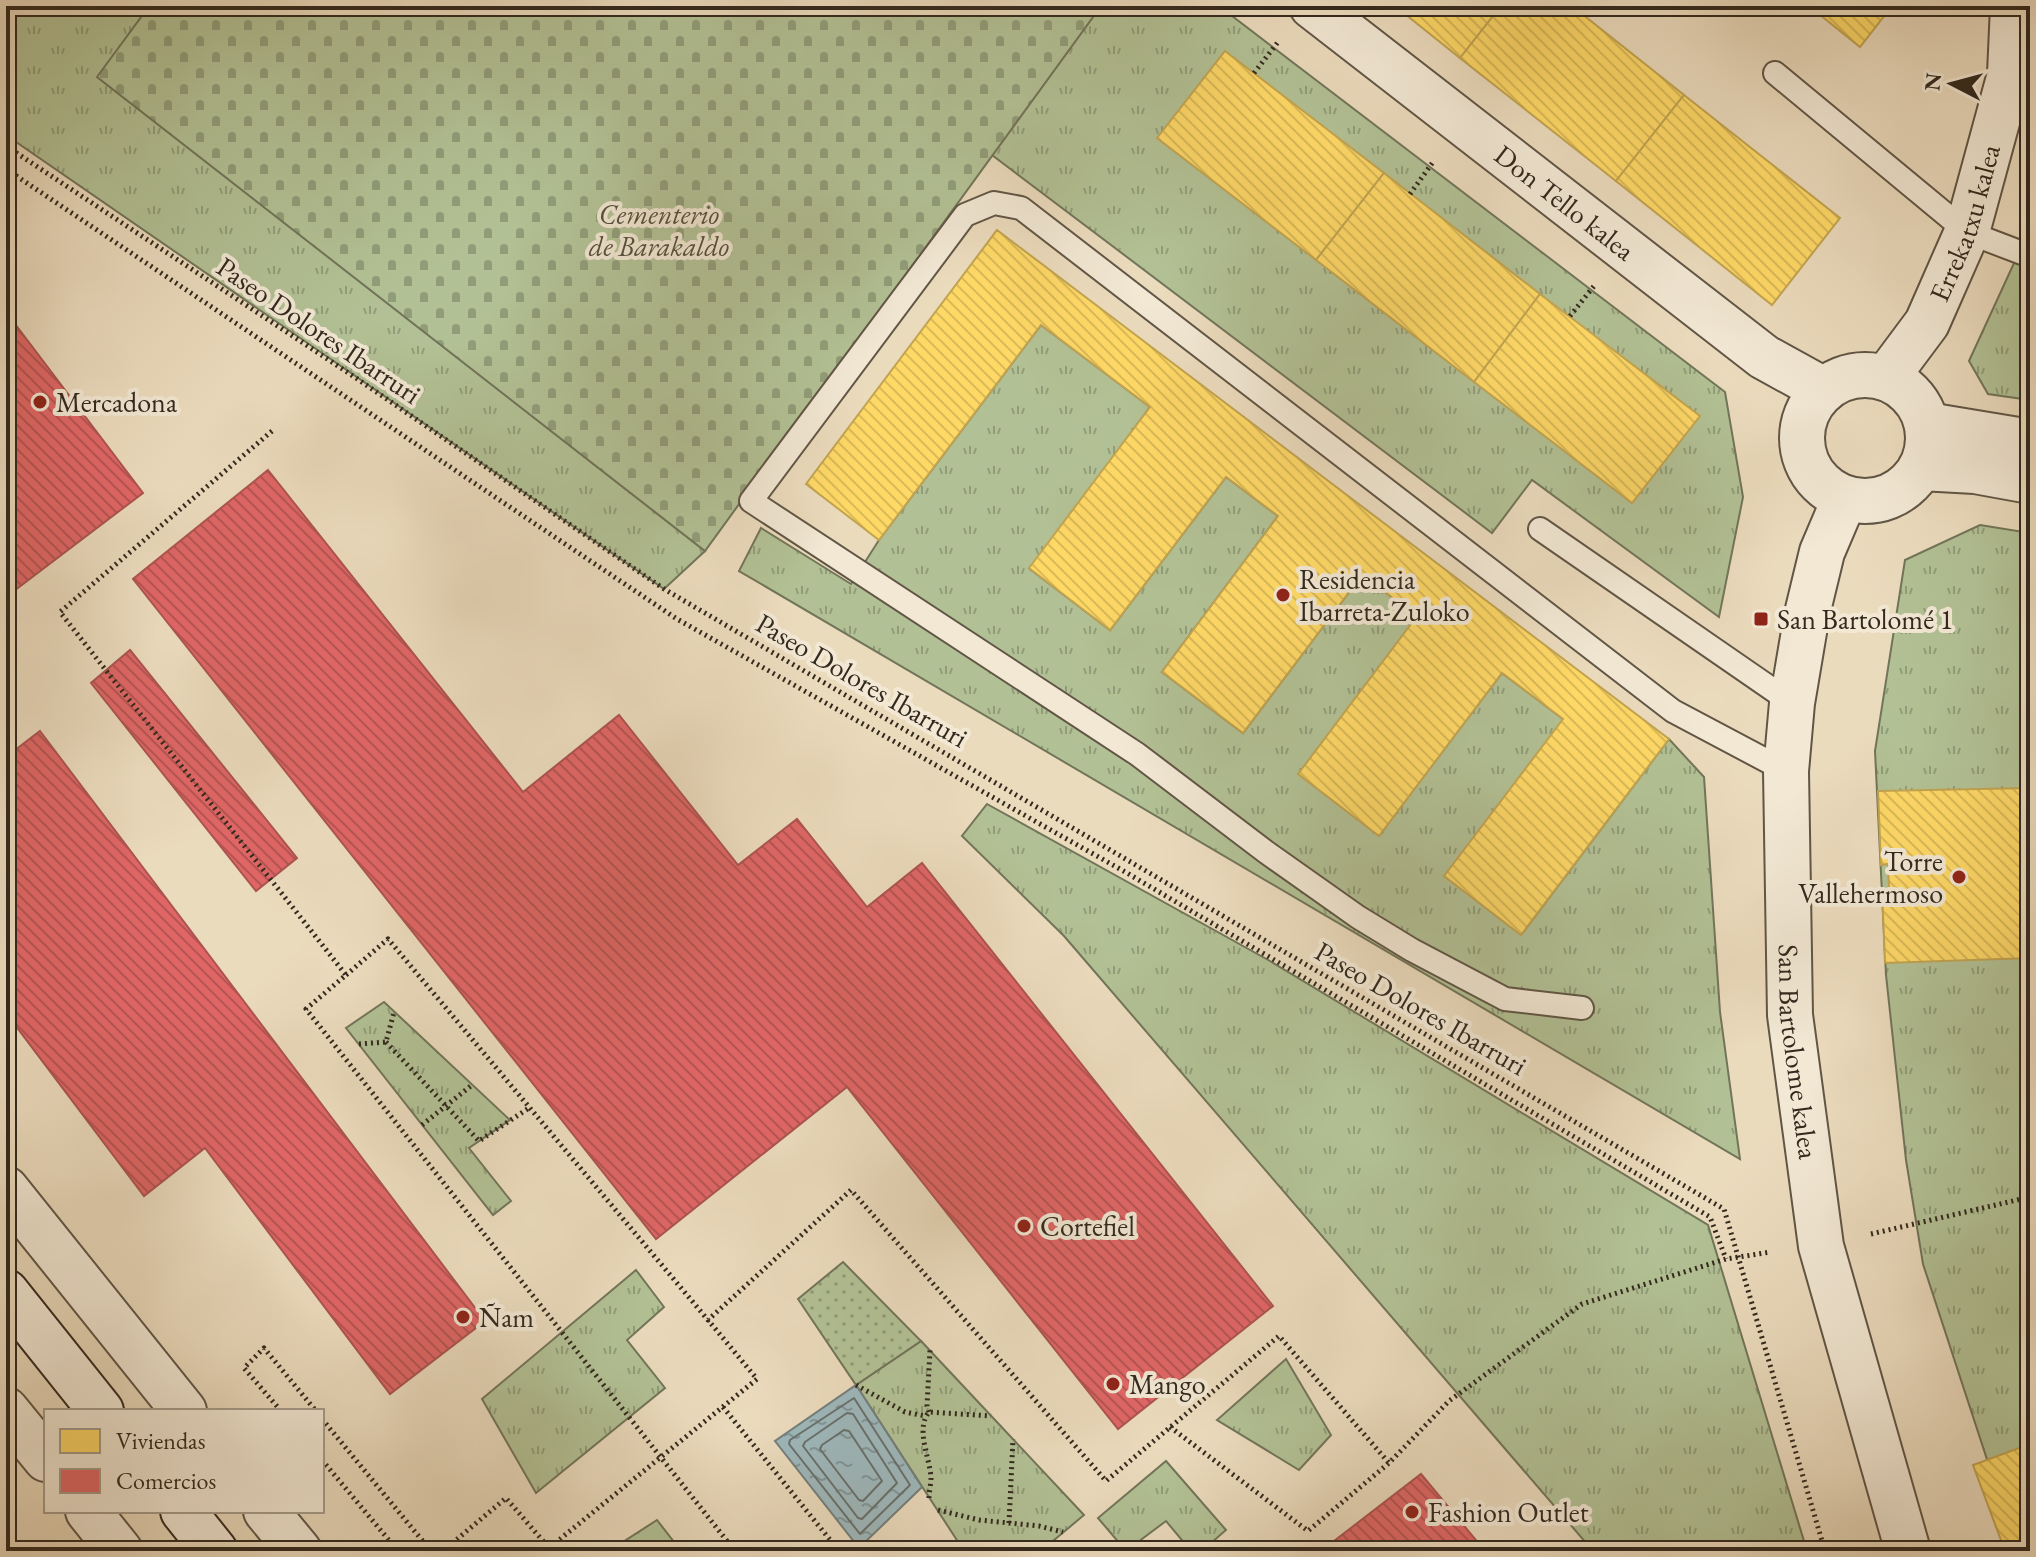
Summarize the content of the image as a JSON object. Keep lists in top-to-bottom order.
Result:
{
  "streets": {
    "street": ["Don Tello kalea", "Errekatxu kalea", "San Bartolome kalea"],
    "path": ["Paseo Dolores Ibarruri"]
  },
  "crossings": [
    ["Don Tello kalea", "Errekatxu kalea"],
    ["Don Tello kalea", "San Bartolome kalea"],
    ["Errekatxu kalea", "San Bartolome kalea"]
  ],
  "parks": ["Cementerio de Barakaldo"],
  "places": {
    "other": [
      "Mercadona",
      "Residencia Ibarreta-Zuloko",
      "Torre Vallehermoso",
      "Cortefiel",
      "Ñam",
      "Mango",
      "Fashion Outlet"
    ],
    "transit": ["San Bartolomé 1"]
  },
  "legend": ["Viviendas", "Comercios"],
  "north": "left"
}
